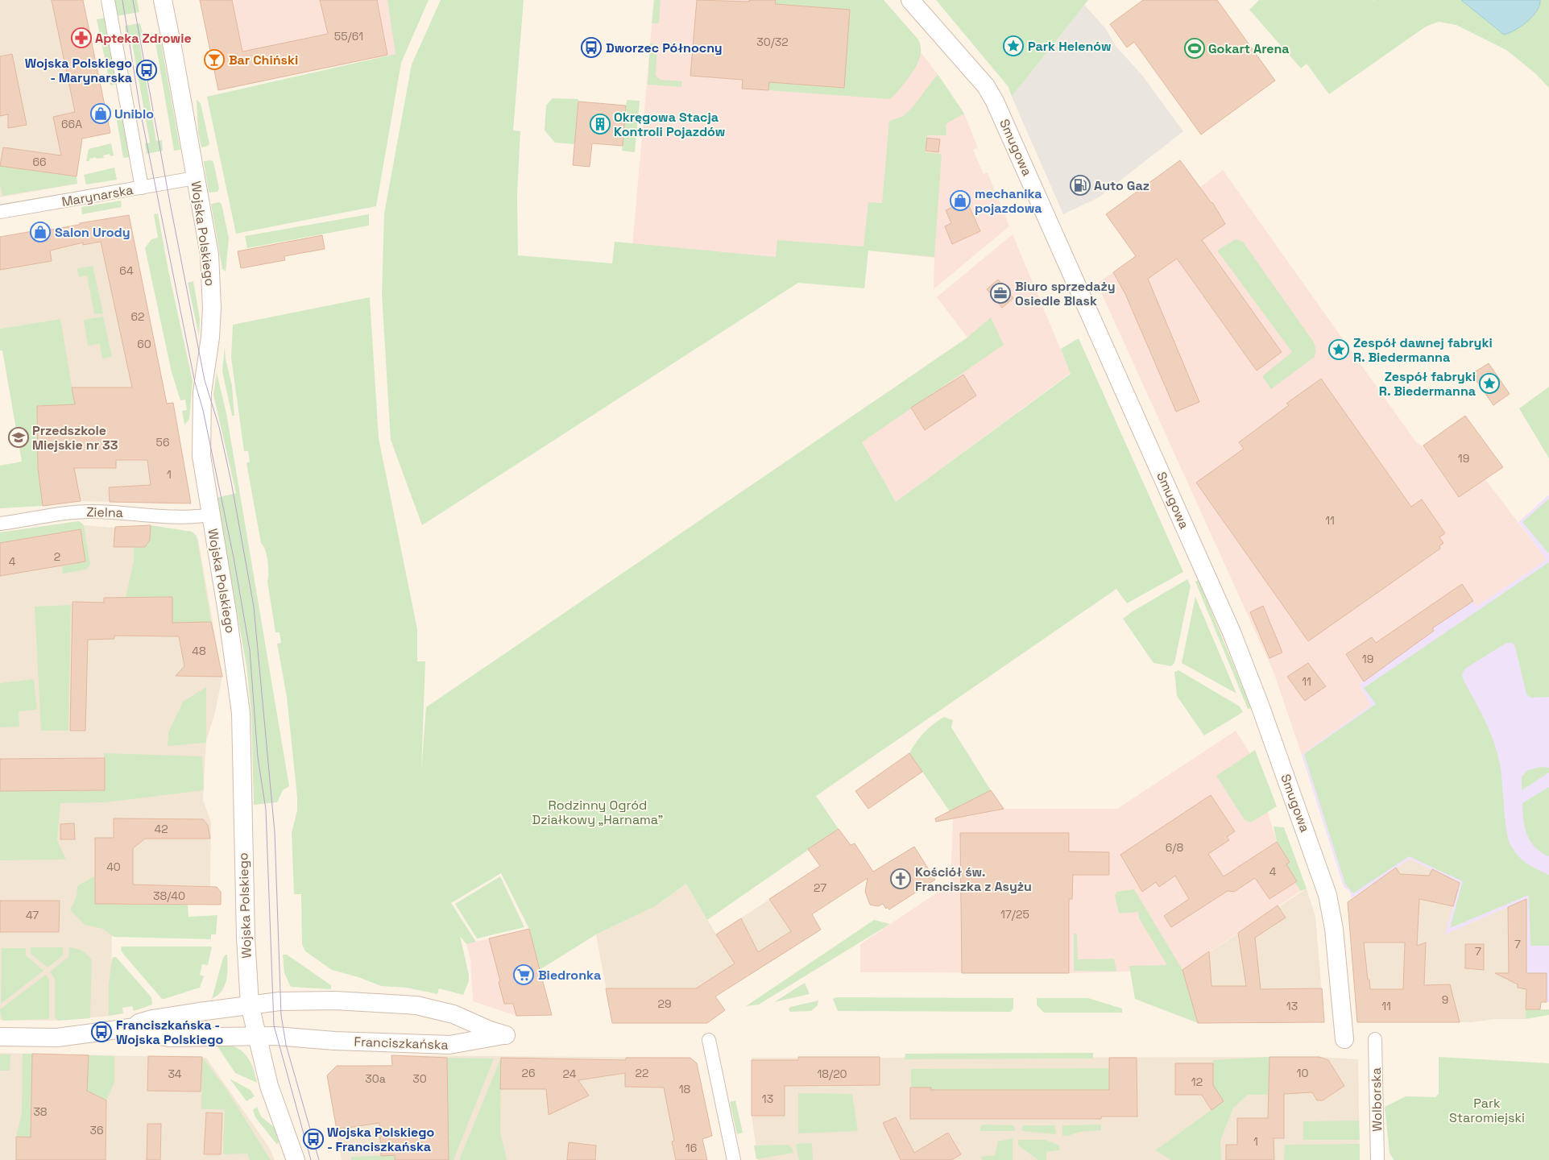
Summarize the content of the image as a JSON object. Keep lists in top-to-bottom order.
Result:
{
  "streets": {
    "main road": ["Smugowa", "Wojska Polskiego", "Franciszkańska"],
    "street": ["Marynarska", "Zielna", "Wolborska"]
  },
  "crossings": [
    ["Marynarska", "Wojska Polskiego"],
    ["Wojska Polskiego", "Zielna"],
    ["Wojska Polskiego", "Franciszkańska"]
  ],
  "parks": ["Rodzinny Ogród Działkowy „Harnama”", "Park Staromiejski"],
  "places": {
    "pharmacy": ["Apteka Zdrowie"],
    "place": ["Park Helenów", "Zespół dawnej fabryki R. Biedermanna", "Zespół fabryki R. Biedermanna"],
    "bus stop": [
      "Dworzec Północny",
      "Wojska Polskiego - Marynarska",
      "Franciszkańska - Wojska Polskiego",
      "Wojska Polskiego - Franciszkańska"
    ],
    "sports": ["Gokart Arena"],
    "bar": ["Bar Chiński"],
    "shop": ["Uniblo", "mechanika pojazdowa", "Salon Urody"],
    "building": ["Okręgowa Stacja Kontroli Pojazdów"],
    "fuel station": ["Auto Gaz"],
    "office": ["Biuro sprzedaży Osiedle Blask"],
    "school or university": ["Przedszkole Miejskie nr 33"],
    "church": ["Kościół św. Franciszka z Asyżu"],
    "supermarket": ["Biedronka"]
  },
  "house_numbers": [
    "55/61",
    "30/32",
    "66A",
    "66",
    "64",
    "62",
    "60",
    "56",
    "19",
    "1",
    "11",
    "2",
    "4",
    "48",
    "19",
    "11",
    "42",
    "6/8",
    "40",
    "4",
    "27",
    "38/40",
    "17/25",
    "47",
    "7",
    "7",
    "9",
    "29",
    "13",
    "11",
    "26",
    "22",
    "10",
    "34",
    "24",
    "18/20",
    "30a",
    "30",
    "12",
    "18",
    "13",
    "38",
    "36",
    "1",
    "16"
  ]
}
